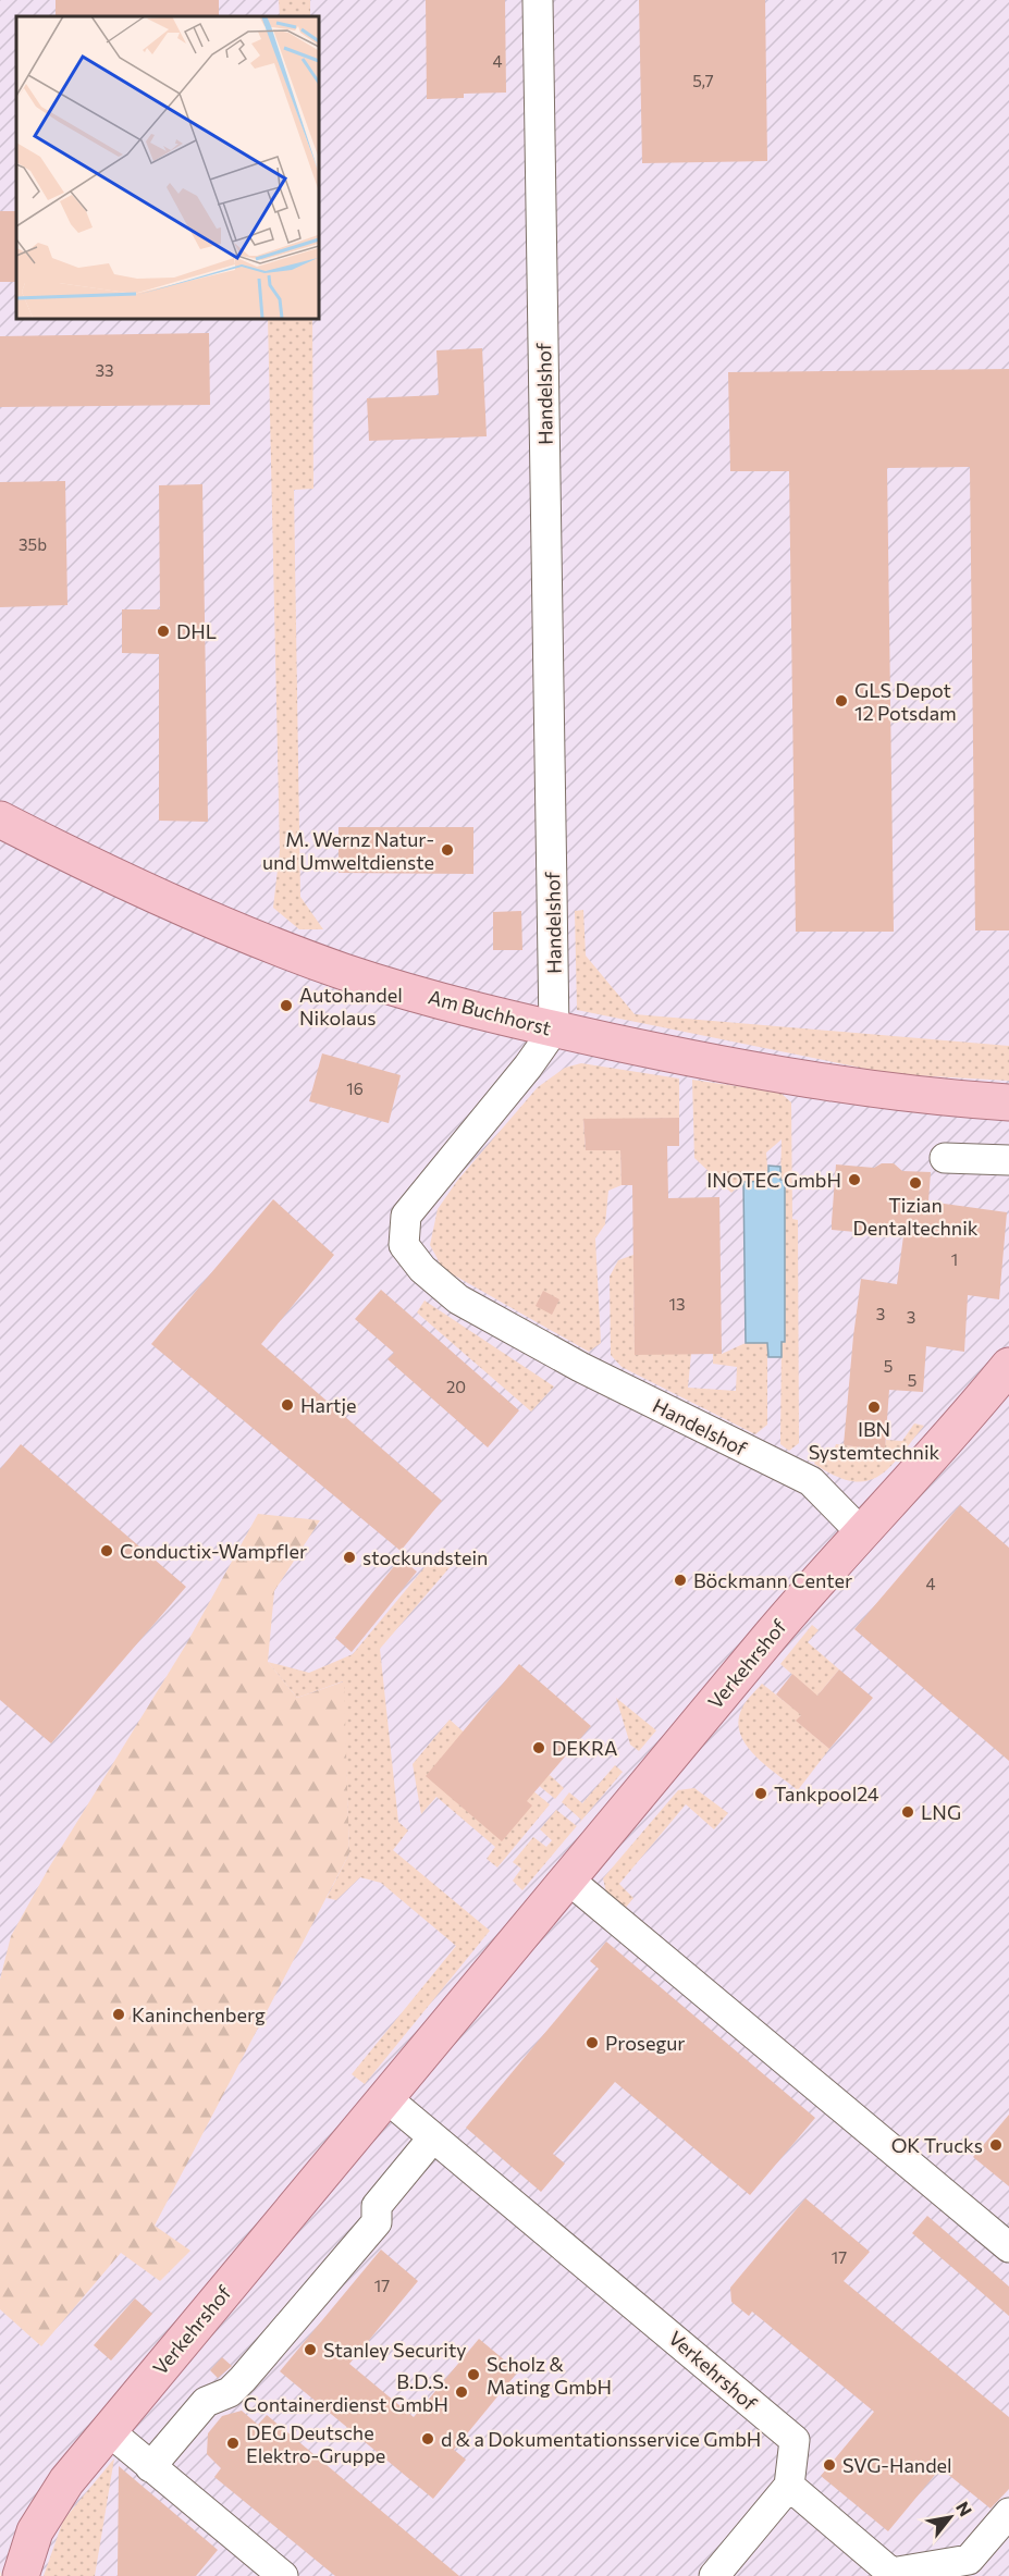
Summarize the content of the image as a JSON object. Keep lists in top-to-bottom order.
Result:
{
  "streets": {
    "main road": ["Am Buchhorst", "Verkehrshof"],
    "street": ["Handelshof"]
  },
  "crossings": [
    ["Handelshof", "Am Buchhorst"],
    ["Handelshof", "Verkehrshof"]
  ],
  "places": [
    "DHL",
    "GLS Depot 12 Potsdam",
    "M. Wernz Natur- und Umweltdienste",
    "Autohandel Nikolaus",
    "INOTEC GmbH",
    "Tizian Dentaltechnik",
    "Hartje",
    "IBN Systemtechnik",
    "Conductix-Wampfler",
    "stockundstein",
    "Böckmann Center",
    "DEKRA",
    "Tankpool24",
    "LNG",
    "Kaninchenberg",
    "Prosegur",
    "OK Trucks",
    "Stanley Security",
    "Scholz & Mating GmbH",
    "B.D.S. Containerdienst GmbH",
    "d & a Dokumentationsservice GmbH",
    "DEG Deutsche Elektro-Gruppe",
    "SVG-Handel"
  ],
  "house_numbers": [
    "4",
    "5,7",
    "33",
    "35b",
    "16",
    "1",
    "13",
    "3",
    "3",
    "5",
    "5",
    "20",
    "4",
    "17",
    "17"
  ],
  "north": "top right"
}
